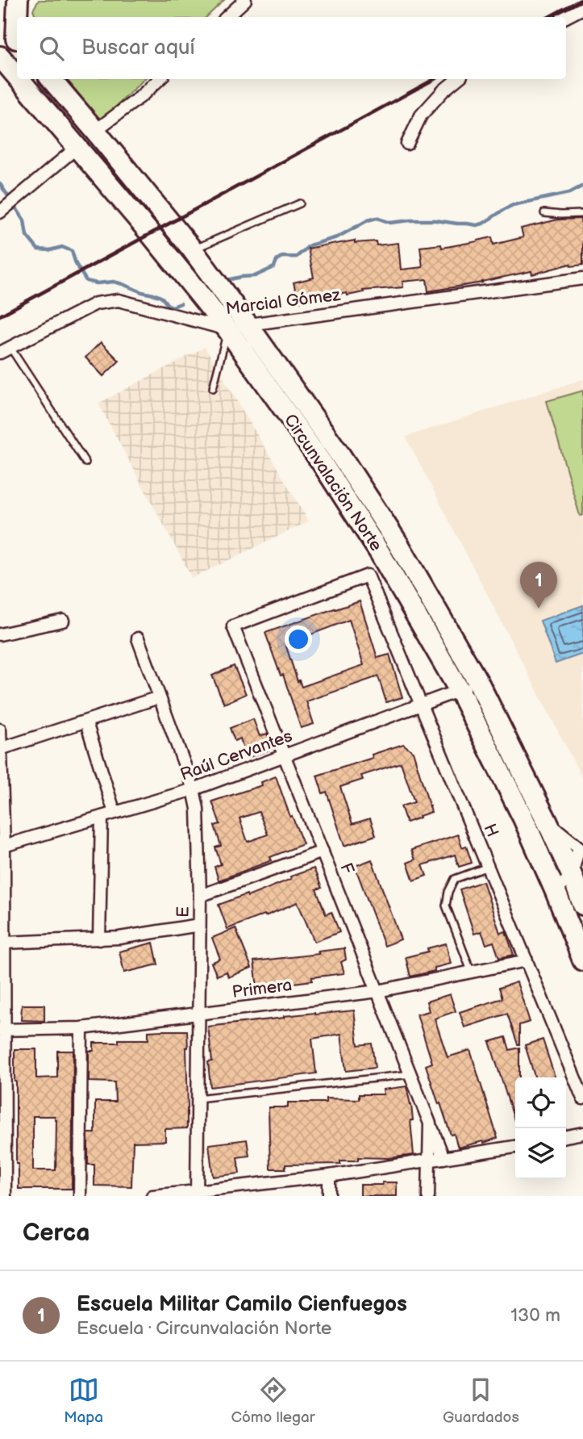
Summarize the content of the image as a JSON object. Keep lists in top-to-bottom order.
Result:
{
  "streets": {
    "highway": ["Circunvalación Norte"],
    "street": [
      "Marcial Gómez",
      "Raúl Cervantes",
      "H",
      "F",
      "E",
      "Primera"
    ]
  },
  "crossings": [
    ["Marcial Gómez", "Circunvalación Norte"],
    ["Circunvalación Norte", "Raúl Cervantes"],
    ["Raúl Cervantes", "H"],
    ["Raúl Cervantes", "F"],
    ["Raúl Cervantes", "E"],
    ["H", "F"],
    ["H", "Primera"],
    ["F", "Primera"],
    ["E", "Primera"]
  ],
  "page": {
    "search": "Buscar aquí",
    "pins": "1",
    "heading": "Cerca",
    "list": [
      {
        "mark": "1",
        "name": "Escuela Militar Camilo Cienfuegos",
        "note": "Escuela · Circunvalación Norte",
        "value": "130 m"
      }
    ],
    "nav": ["Mapa", "Cómo llegar", "Guardados"]
  }
}
